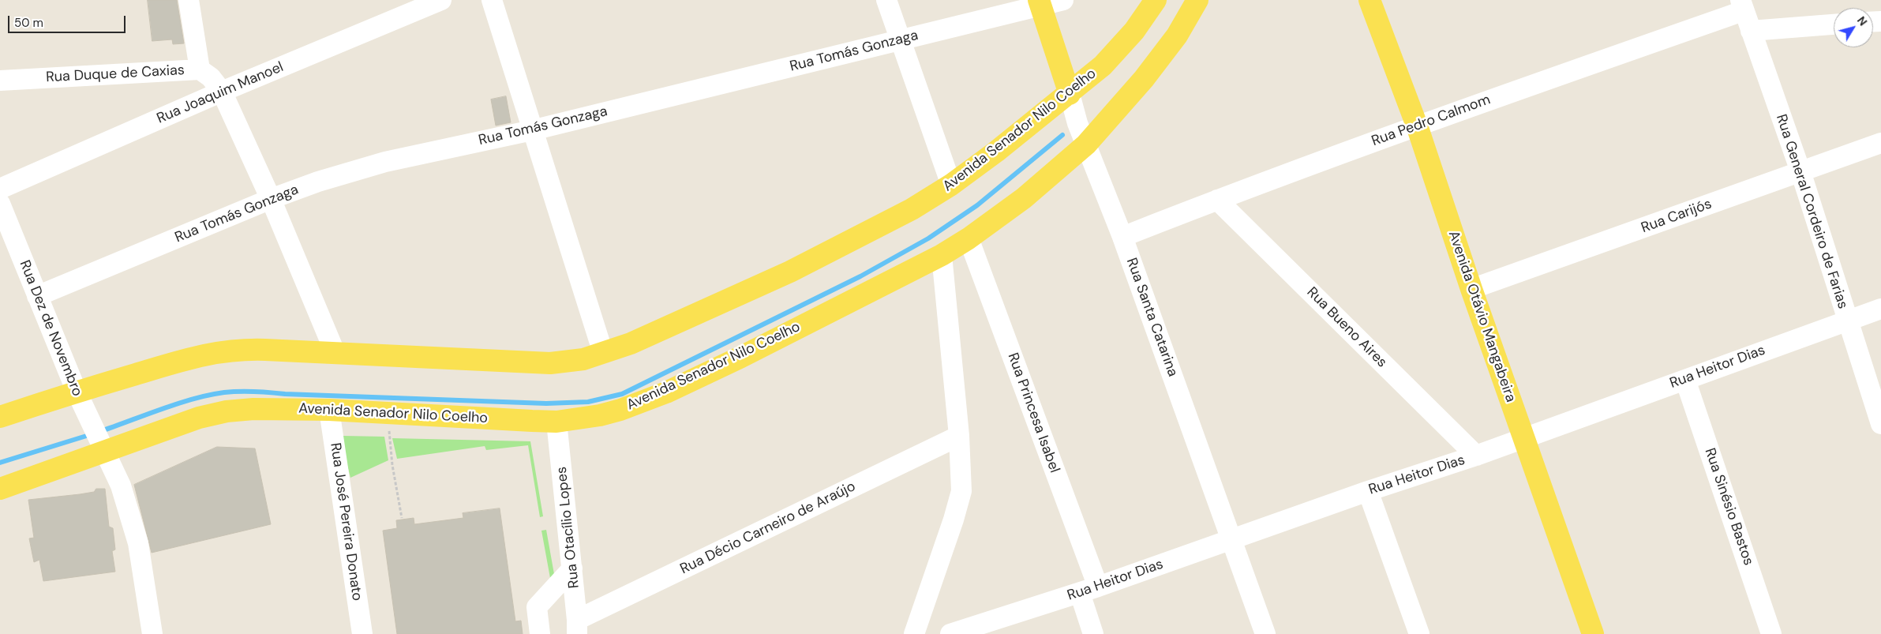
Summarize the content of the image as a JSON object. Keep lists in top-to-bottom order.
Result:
{
  "streets": {
    "main road": ["Avenida Senador Nilo Coelho", "Avenida Otávio Mangabeira", "Rua Santa Catarina"],
    "street": [
      "Rua Tomás Gonzaga",
      "Rua Duque de Caxias",
      "Rua Joaquim Manoel",
      "Rua Pedro Calmom",
      "Rua General Cordeiro de Farias",
      "Rua Carijós",
      "Rua Bueno Aires",
      "Rua Dez de Novembro",
      "Rua Heitor Dias",
      "Rua Princesa Isabel",
      "Rua Sinésio Bastos",
      "Rua José Pereira Donato",
      "Rua Otacílio Lopes",
      "Rua Décio Carneiro de Araújo"
    ]
  },
  "crossings": [
    ["Rua Tomás Gonzaga", "Rua Duque de Caxias"],
    ["Rua Tomás Gonzaga", "Rua Santa Catarina"],
    ["Rua Tomás Gonzaga", "Rua Dez de Novembro"],
    ["Rua Duque de Caxias", "Rua Joaquim Manoel"],
    ["Rua Duque de Caxias", "Avenida Senador Nilo Coelho"],
    ["Rua Pedro Calmom", "Rua General Cordeiro de Farias"],
    ["Rua Pedro Calmom", "Avenida Otávio Mangabeira"],
    ["Rua Pedro Calmom", "Rua Santa Catarina"],
    ["Rua Pedro Calmom", "Rua Bueno Aires"],
    ["Avenida Senador Nilo Coelho", "Rua Santa Catarina"],
    ["Avenida Senador Nilo Coelho", "Rua Dez de Novembro"],
    ["Avenida Senador Nilo Coelho", "Rua Princesa Isabel"],
    ["Avenida Senador Nilo Coelho", "Rua José Pereira Donato"],
    ["Avenida Senador Nilo Coelho", "Rua Otacílio Lopes"],
    ["Rua General Cordeiro de Farias", "Rua Carijós"],
    ["Rua General Cordeiro de Farias", "Rua Heitor Dias"],
    ["Rua Carijós", "Avenida Otávio Mangabeira"],
    ["Avenida Otávio Mangabeira", "Rua Heitor Dias"],
    ["Rua Santa Catarina", "Rua Heitor Dias"],
    ["Rua Bueno Aires", "Rua Heitor Dias"],
    ["Rua Heitor Dias", "Rua Princesa Isabel"],
    ["Rua Heitor Dias", "Rua Sinésio Bastos"],
    ["Rua Otacílio Lopes", "Rua Décio Carneiro de Araújo"]
  ],
  "scale_bar": "50 m",
  "north": "top right"
}
